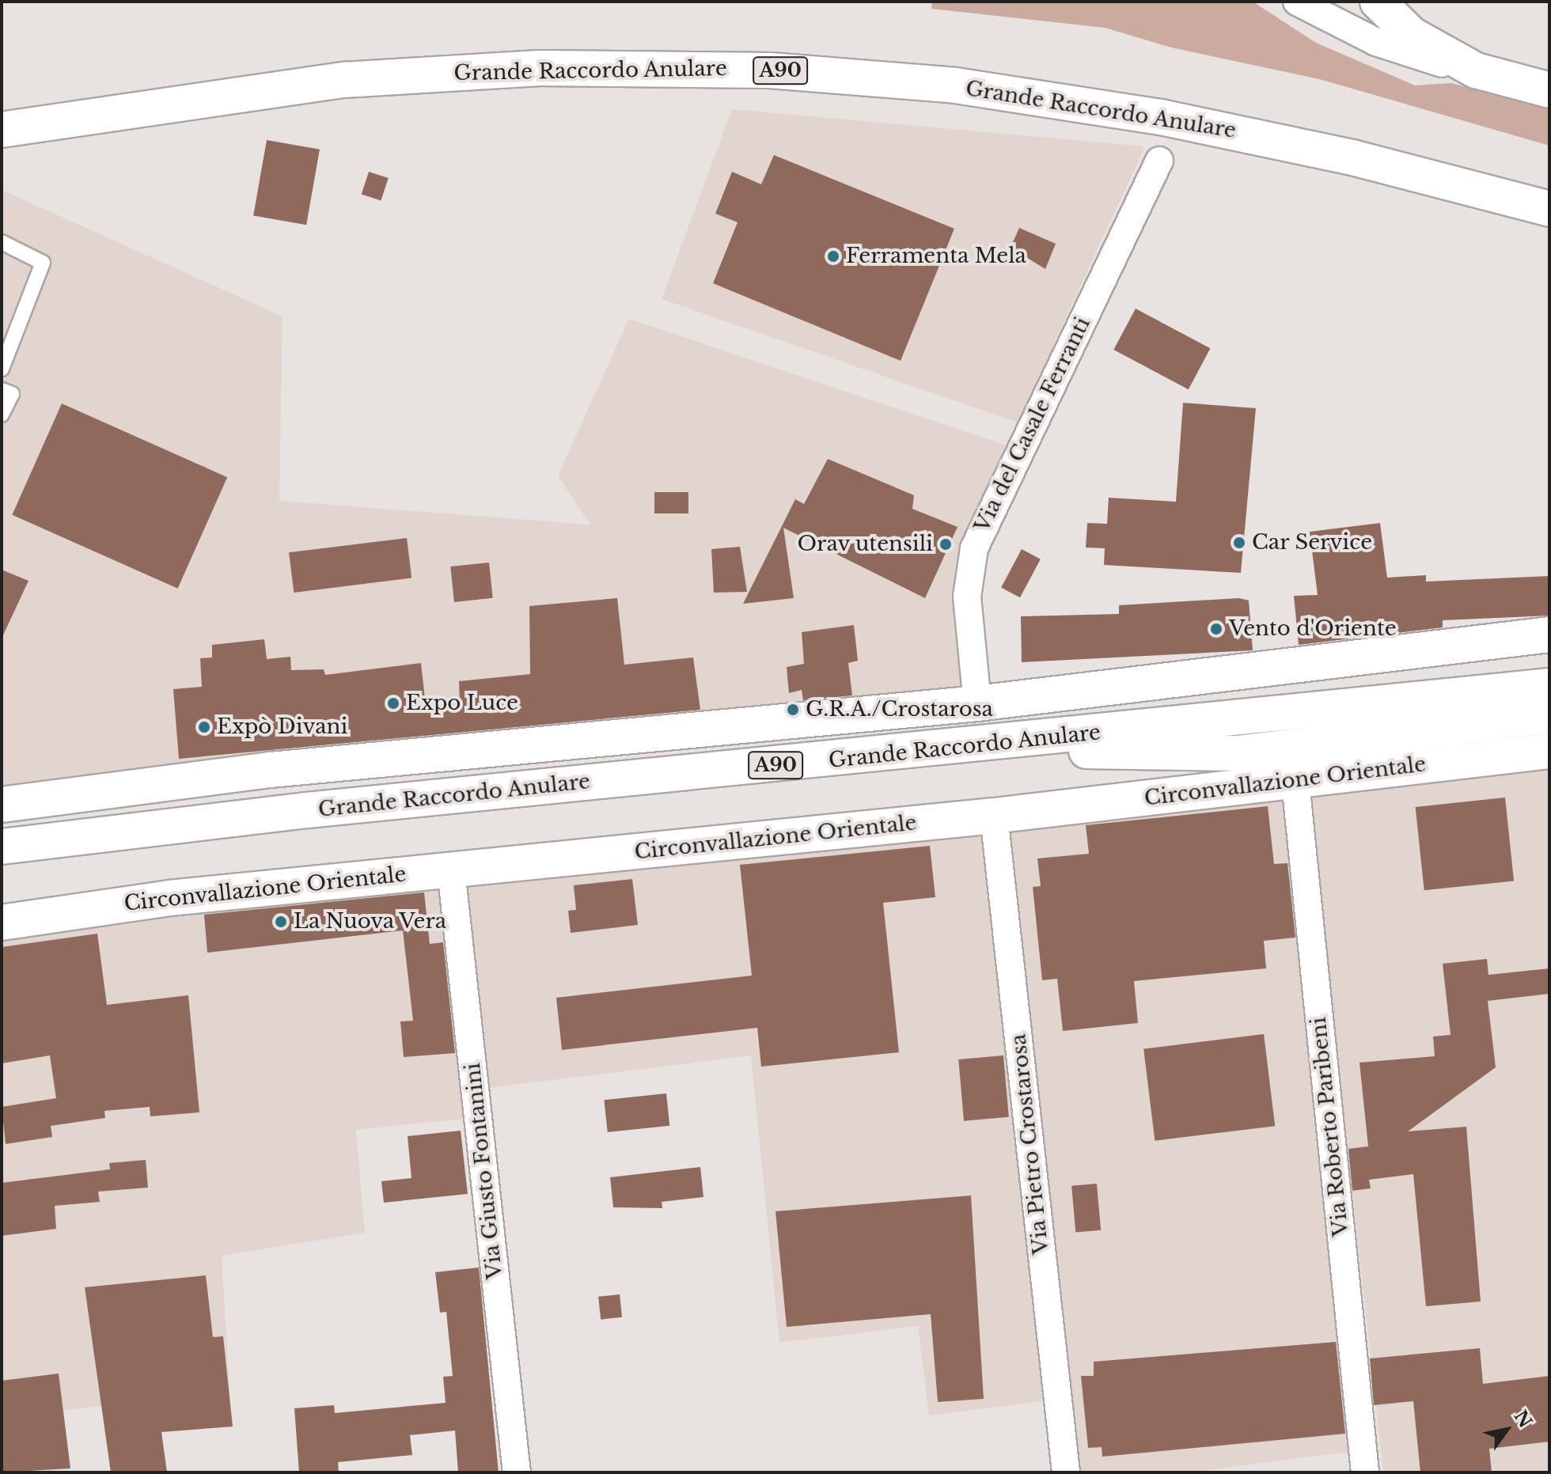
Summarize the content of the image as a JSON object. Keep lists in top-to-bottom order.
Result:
{
  "streets": {
    "main road": ["A90", "Grande Raccordo Anulare", "Circonvallazione Orientale"],
    "street": [
      "Via del Casale Ferranti",
      "Via Roberto Paribeni",
      "Via Pietro Crostarosa",
      "Via Giusto Fontanini"
    ]
  },
  "crossings": [
    ["Circonvallazione Orientale", "Via Roberto Paribeni"],
    ["Circonvallazione Orientale", "Via Pietro Crostarosa"],
    ["Circonvallazione Orientale", "Via Giusto Fontanini"]
  ],
  "places": [
    "Ferramenta Mela",
    "Car Service",
    "Orav utensili",
    "Vento d'Oriente",
    "Expo Luce",
    "G.R.A./Crostarosa",
    "Expò Divani",
    "La Nuova Vera"
  ],
  "north": "top right"
}
